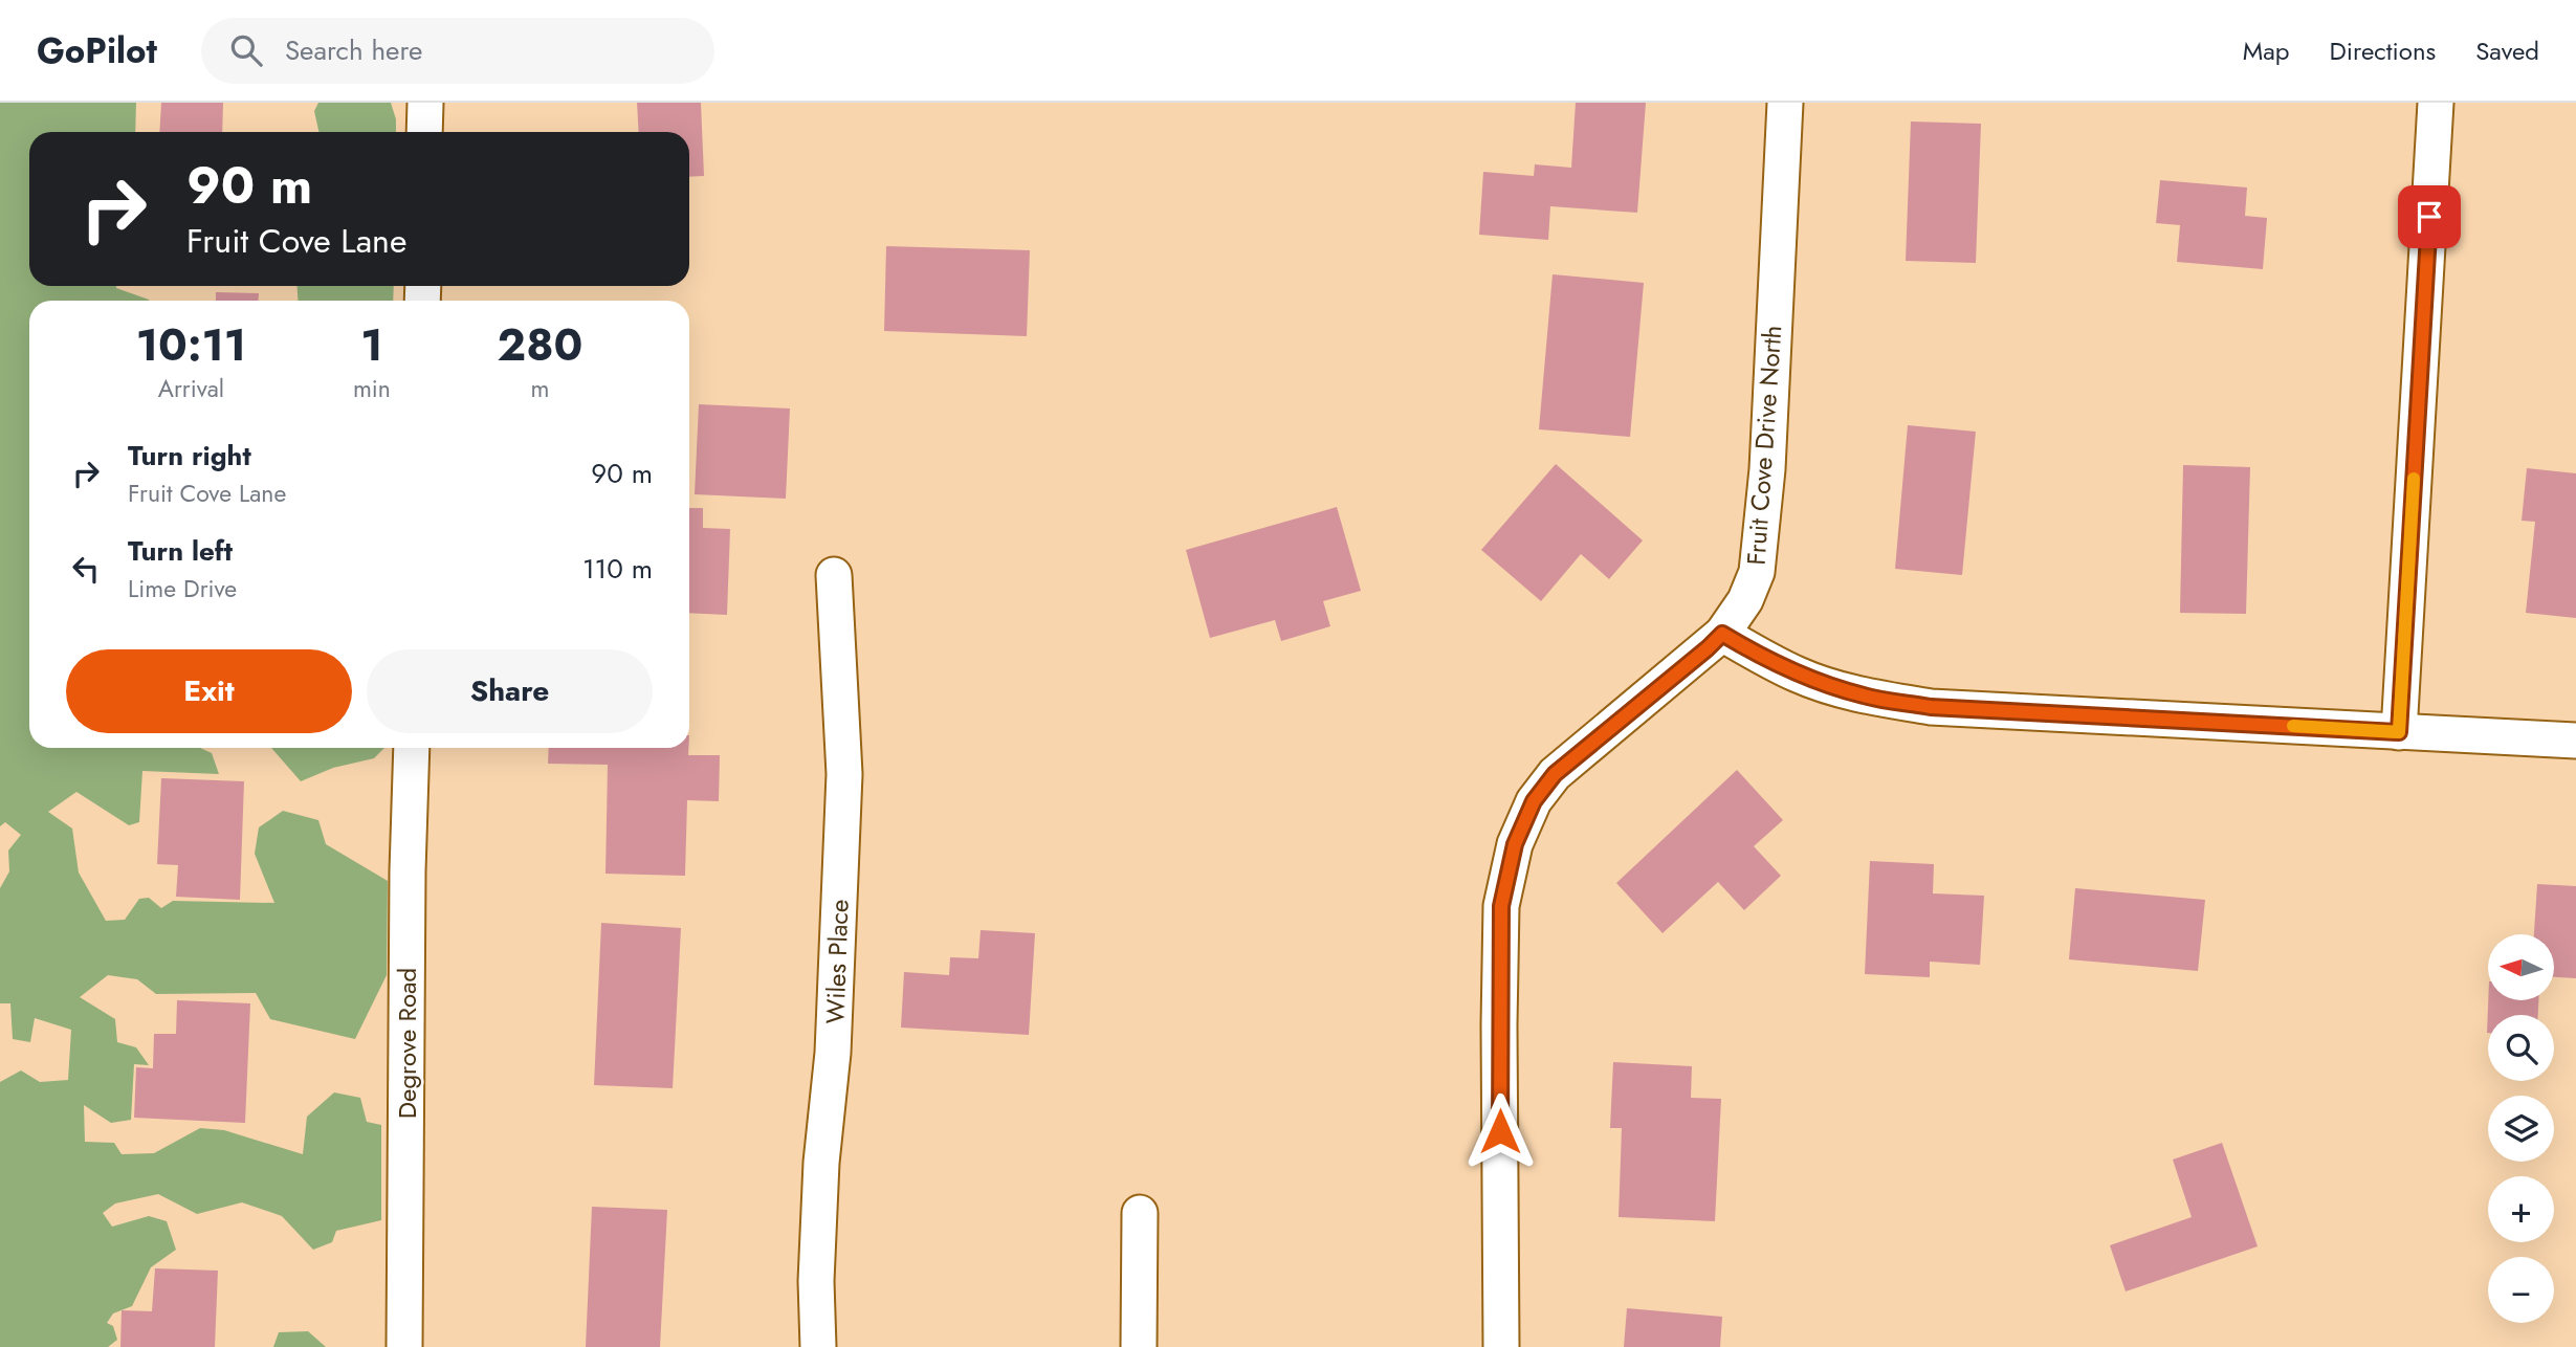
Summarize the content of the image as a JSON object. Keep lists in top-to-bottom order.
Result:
{
  "streets": {
    "street": ["Fruit Cove Drive North", "Wiles Place", "Degrove Road"]
  },
  "north": "left",
  "page": {
    "header": "GoPilot",
    "search": "Search here",
    "nav": ["Map", "Directions", "Saved"],
    "turn": ["90 m", "Fruit Cove Lane"],
    "eta": [
      "10:11",
      "Arrival",
      "1",
      "min",
      "280",
      "m"
    ],
    "list": [
      {
        "name": "Turn right",
        "note": "Fruit Cove Lane",
        "value": "90 m"
      },
      {
        "name": "Turn left",
        "note": "Lime Drive",
        "value": "110 m"
      }
    ],
    "buttons": ["Exit", "Share"],
    "map_buttons": ["+", "−"]
  }
}
